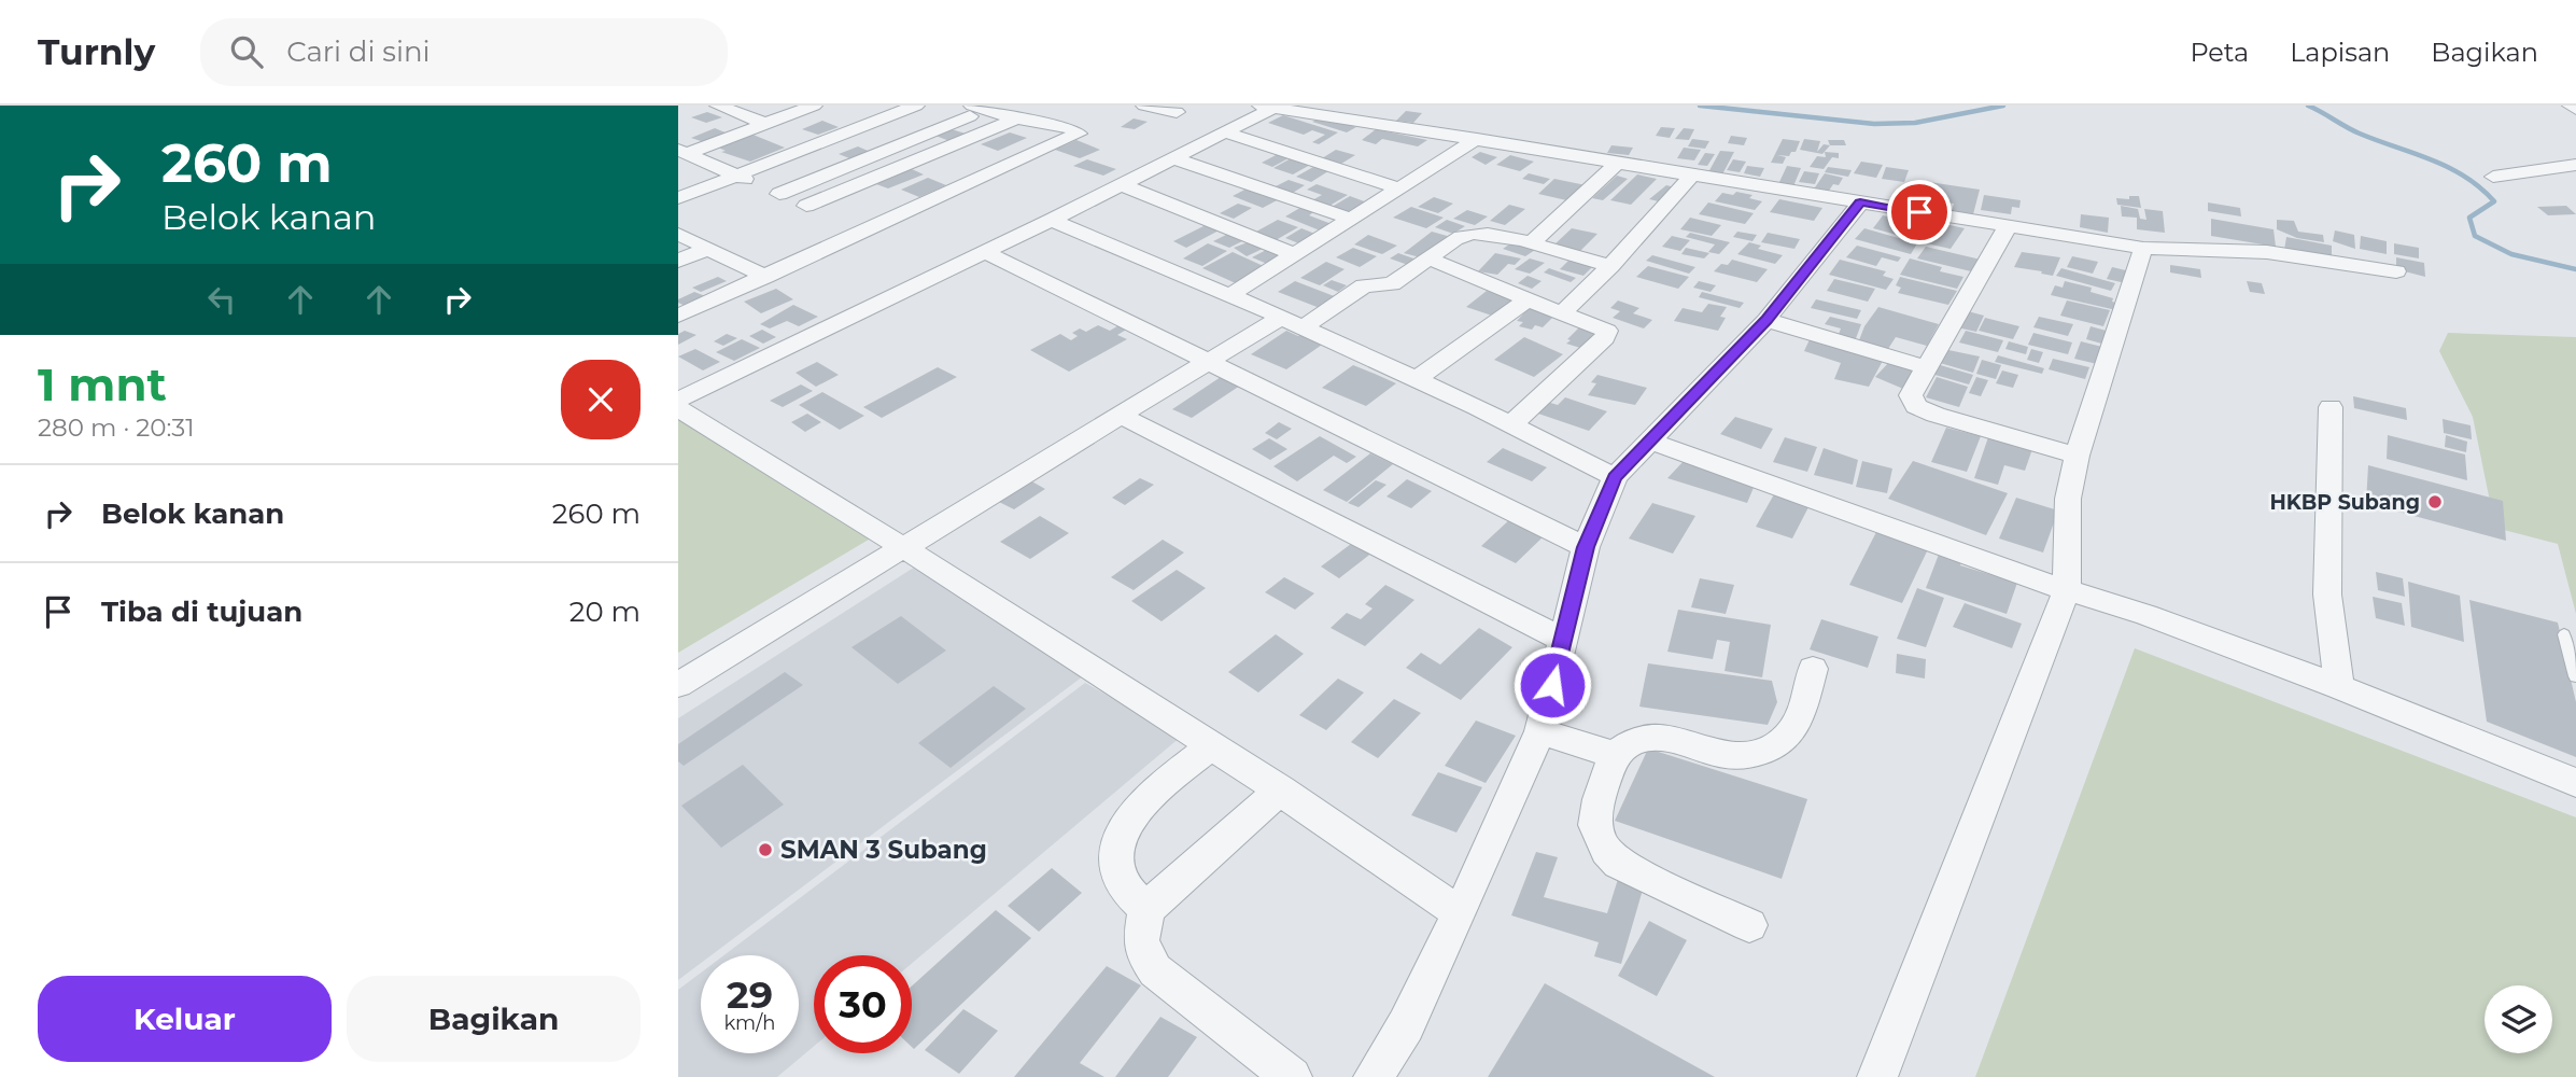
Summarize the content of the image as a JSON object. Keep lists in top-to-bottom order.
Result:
{
  "places": ["HKBP Subang", "SMAN 3 Subang"],
  "page": {
    "header": "Turnly",
    "search": "Cari di sini",
    "nav": ["Peta", "Lapisan", "Bagikan"],
    "turn": ["260 m", "Belok kanan"],
    "heading": ["1 mnt", "280 m · 20:31"],
    "list": [
      {
        "name": "Belok kanan",
        "value": "260 m"
      },
      {
        "name": "Tiba di tujuan",
        "value": "20 m"
      }
    ],
    "speed": "29 km/h",
    "limit": "30",
    "buttons": ["Keluar", "Bagikan"]
  }
}
